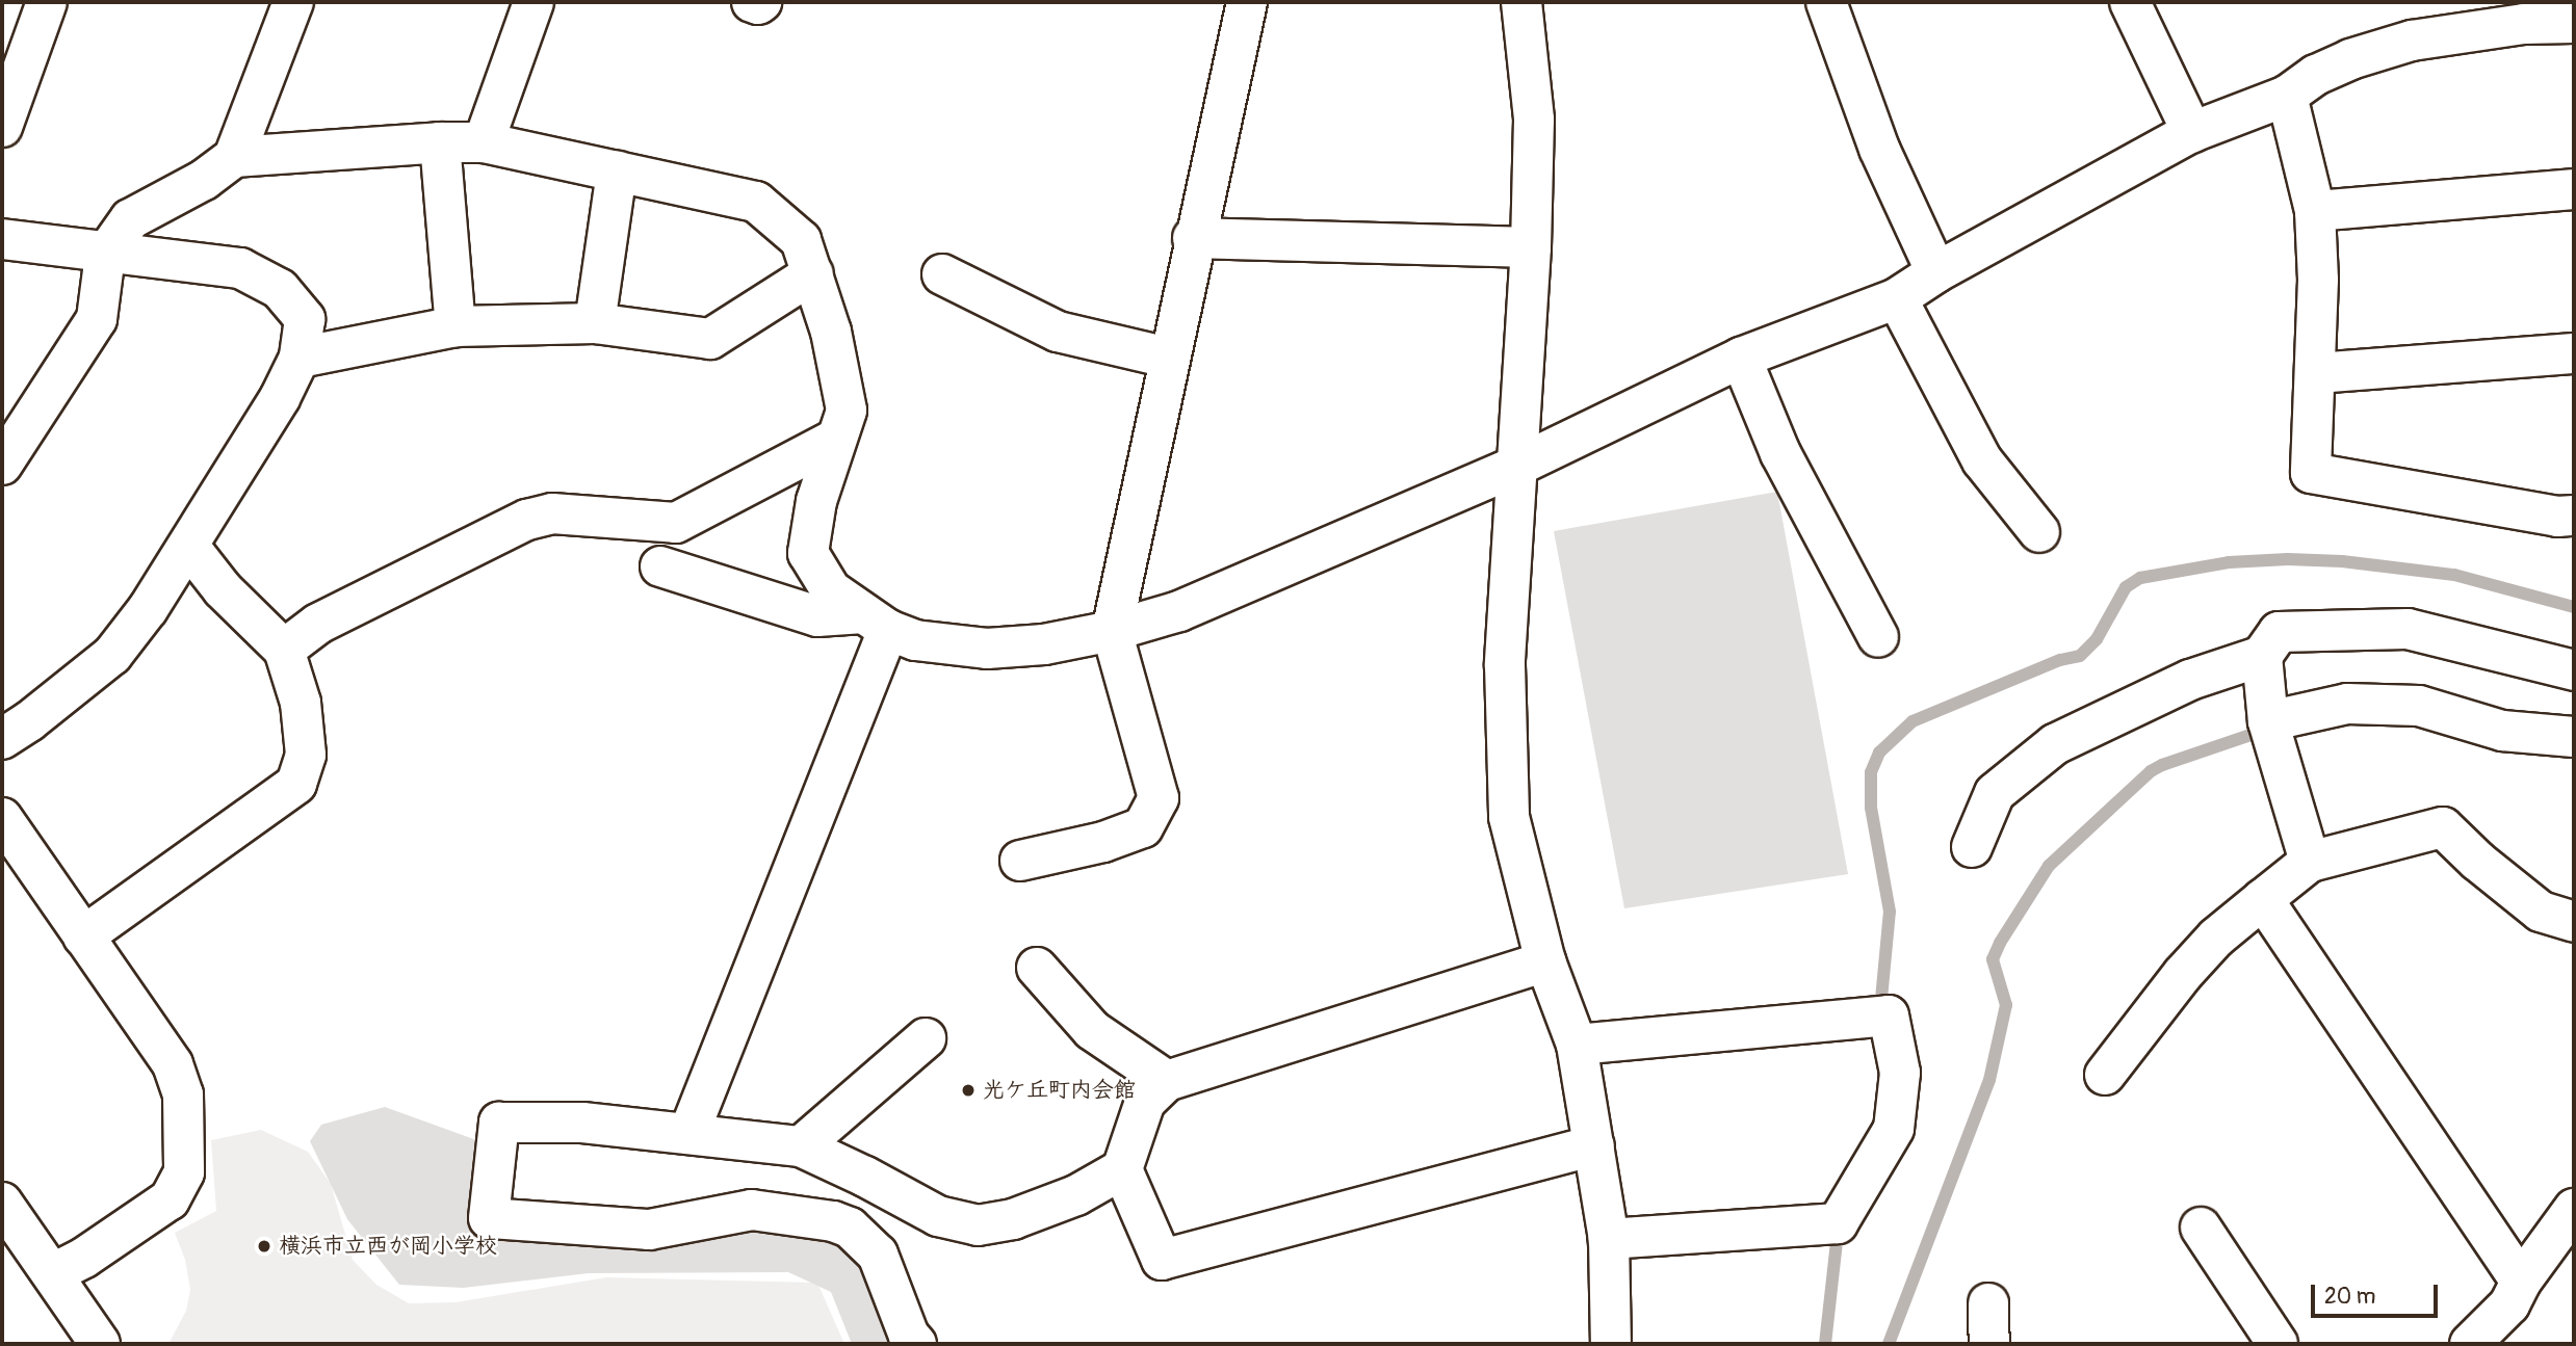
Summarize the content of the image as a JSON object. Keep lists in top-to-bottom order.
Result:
{
  "places": ["光ケ丘町内会館", "横浜市立西が岡小学校"],
  "scale_bar": "20 m"
}
